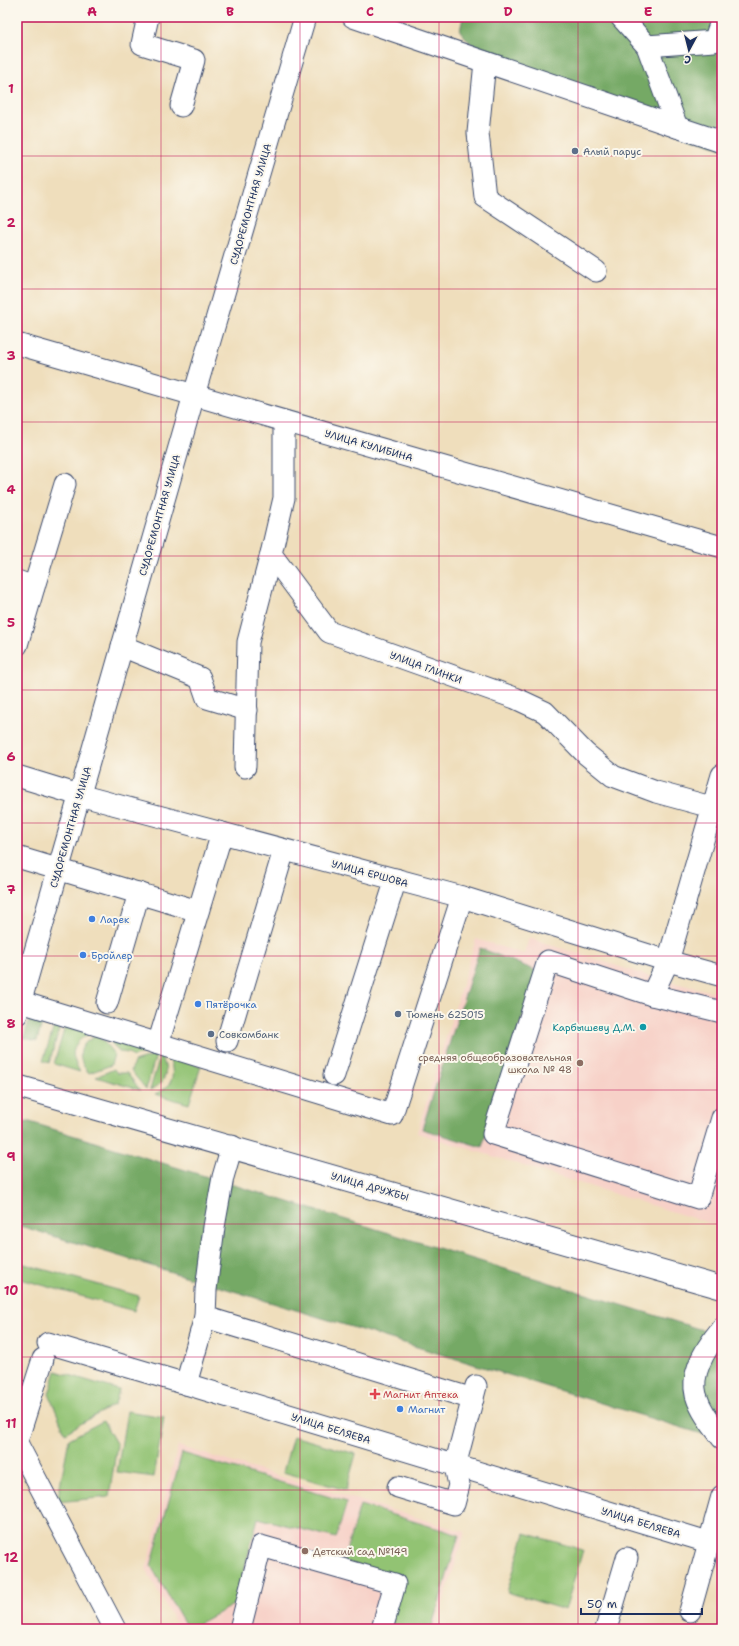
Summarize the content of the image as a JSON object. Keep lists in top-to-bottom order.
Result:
{
  "streets": {
    "main road": ["УЛИЦА ДРУЖБЫ"],
    "street": [
      "СУДОРЕМОНТНАЯ УЛИЦА",
      "УЛИЦА КУЛИБИНА",
      "УЛИЦА ГЛИНКИ",
      "УЛИЦА ЕРШОВА",
      "УЛИЦА БЕЛЯЕВА"
    ]
  },
  "crossings": [
    ["СУДОРЕМОНТНАЯ УЛИЦА", "УЛИЦА КУЛИБИНА"],
    ["СУДОРЕМОНТНАЯ УЛИЦА", "УЛИЦА ЕРШОВА"]
  ],
  "places": {
    "other": [
      "Алый парус",
      "Ларек",
      "Бройлер",
      "Пятёрочка",
      "Тюмень 625015",
      "Карбышеву Д.М.",
      "Совкомбанк",
      "средняя общеобразовательная школа № 48",
      "Магнит",
      "Детский сад №149"
    ],
    "health": ["Магнит Аптека"]
  },
  "scale_bar": "50 m",
  "north": "bottom",
  "grid": {
    "columns": [
      "A",
      "B",
      "C",
      "D",
      "E"
    ],
    "rows": [
      "1",
      "2",
      "3",
      "4",
      "5",
      "6",
      "7",
      "8",
      "9",
      "10",
      "11",
      "12"
    ]
  }
}
